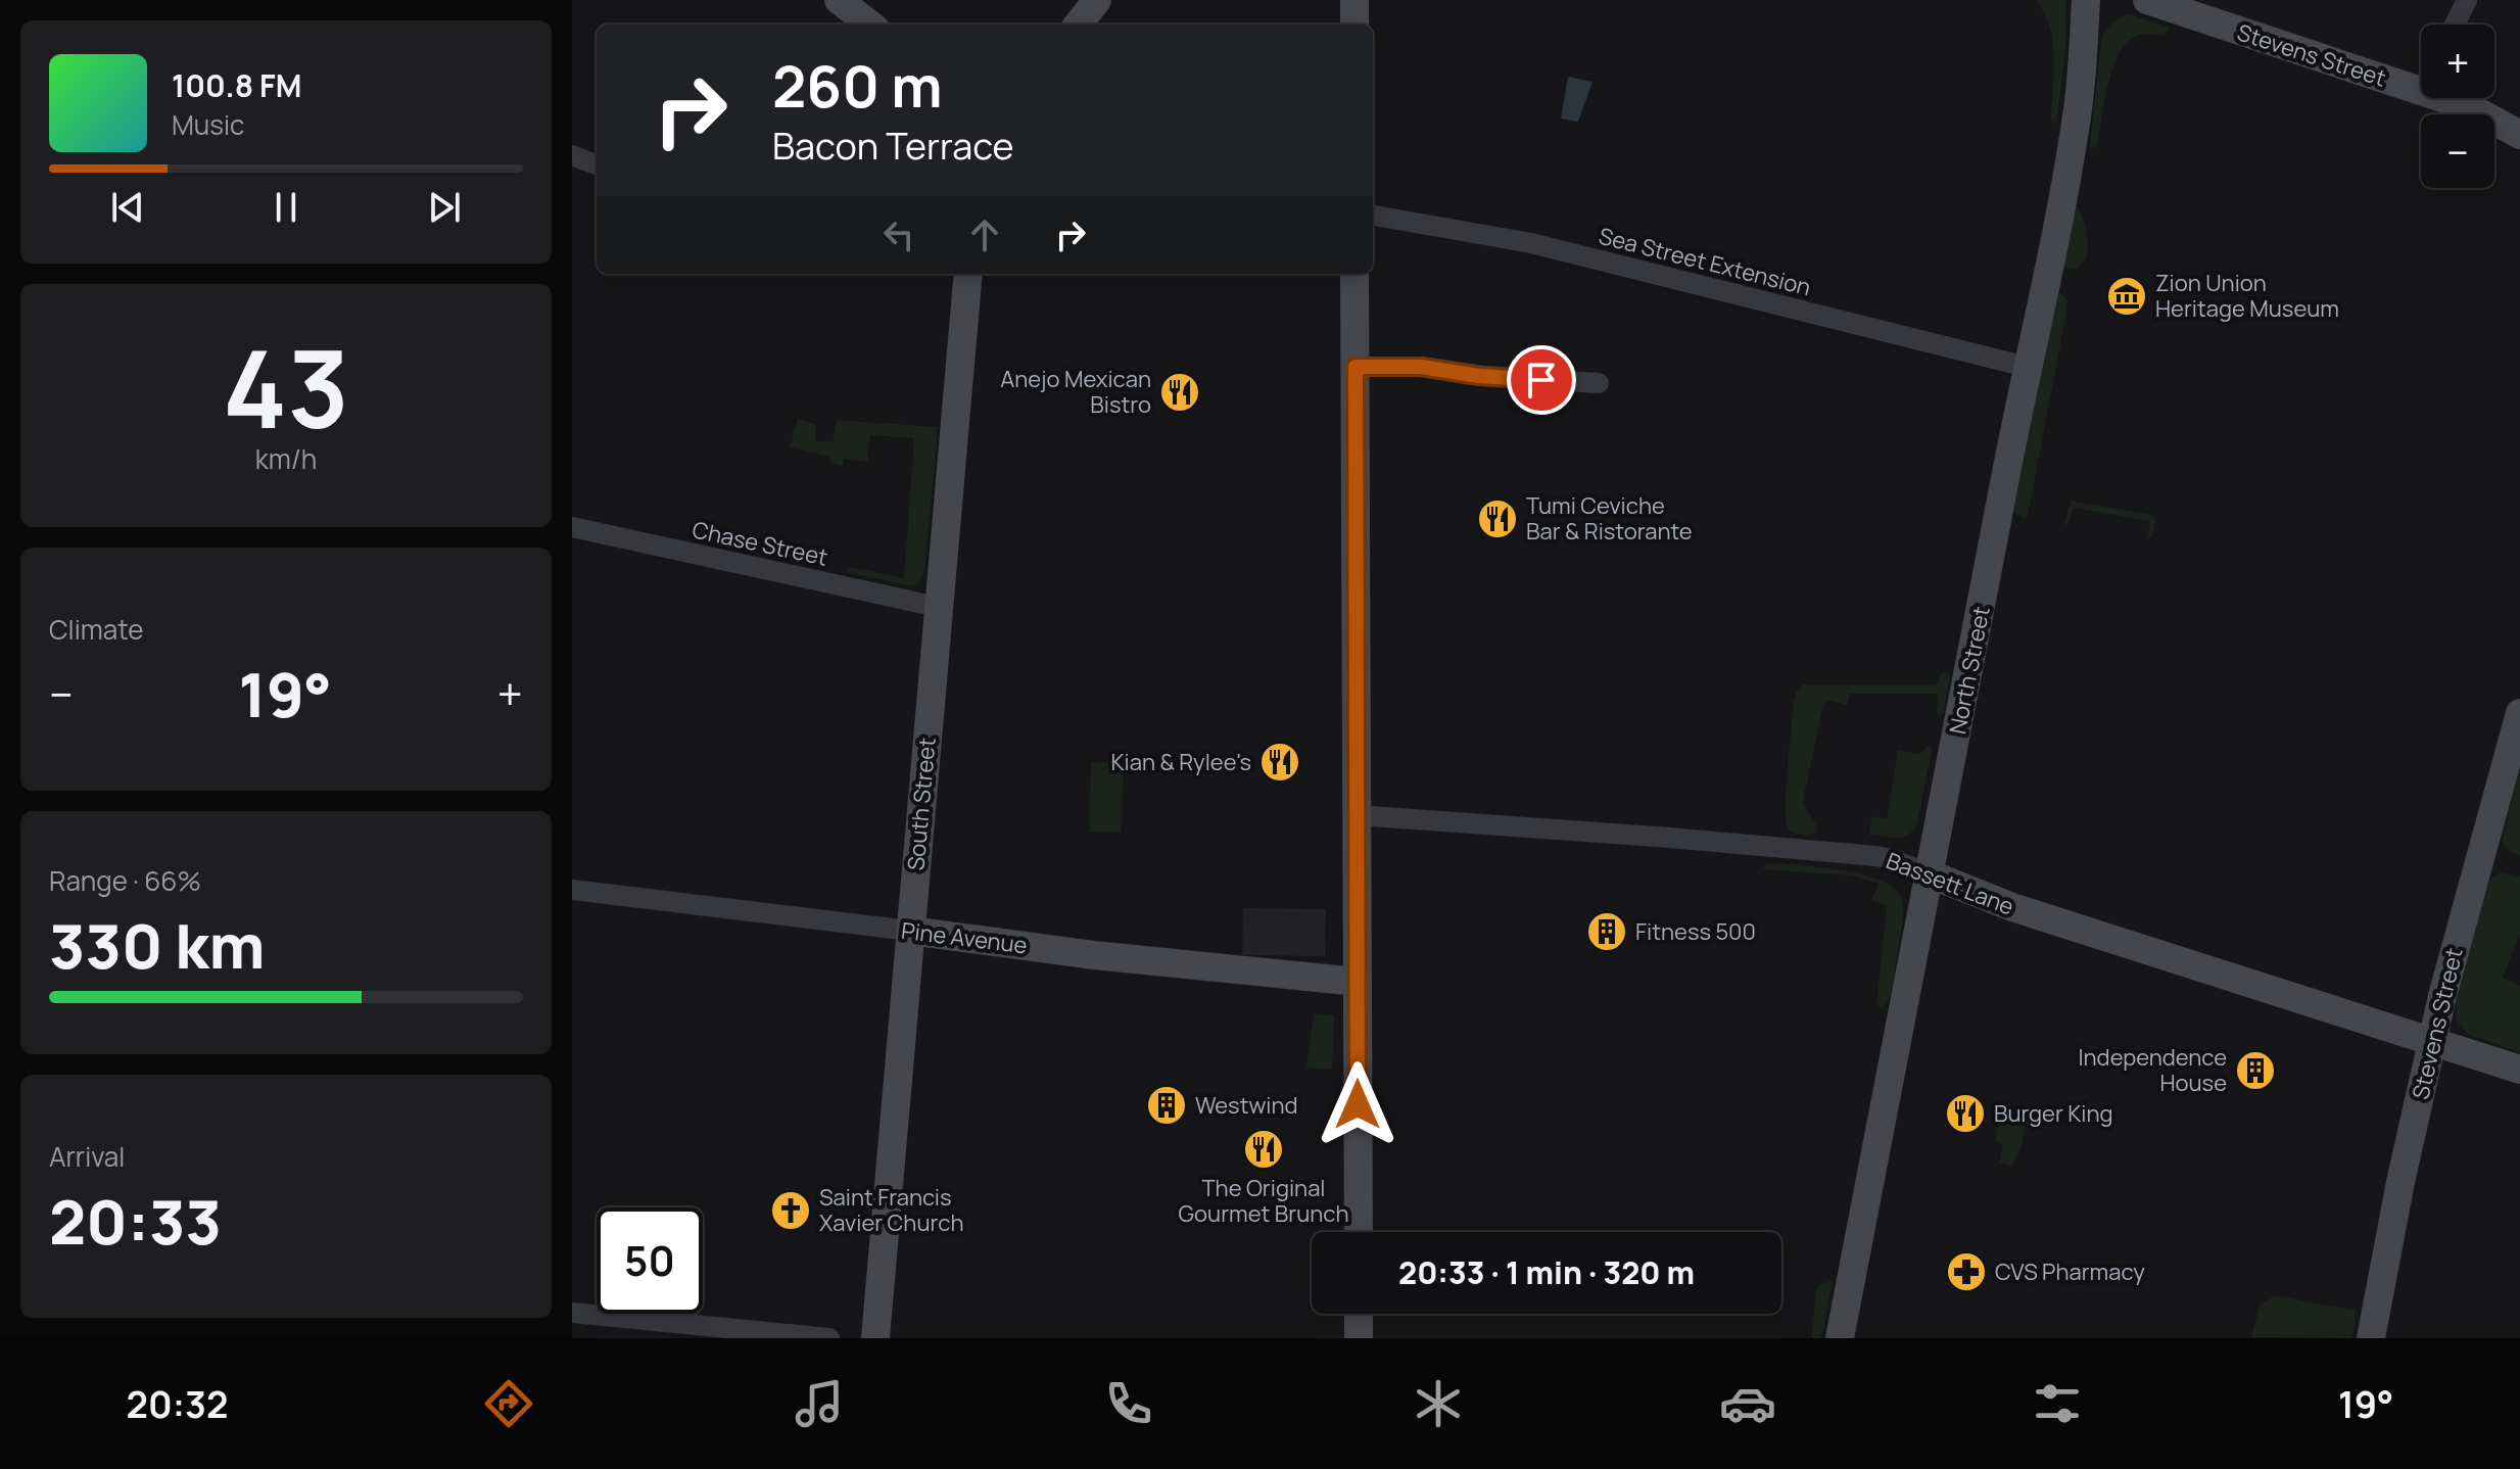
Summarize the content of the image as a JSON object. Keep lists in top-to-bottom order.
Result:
{
  "streets": {
    "street": [
      "Stevens Street",
      "Sea Street Extension",
      "Chase Street",
      "North Street",
      "South Street",
      "Bassett Lane",
      "Pine Avenue"
    ]
  },
  "crossings": [
    ["Stevens Street", "Bassett Lane"],
    ["Sea Street Extension", "North Street"],
    ["Chase Street", "South Street"],
    ["North Street", "Bassett Lane"],
    ["South Street", "Pine Avenue"]
  ],
  "places": {
    "museum": ["Zion Union Heritage Museum"],
    "restaurant": [
      "Anejo Mexican Bistro",
      "Tumi Ceviche Bar & Ristorante",
      "Kian & Rylee's",
      "Burger King",
      "The Original Gourmet Brunch"
    ],
    "building": ["Fitness 500", "Independence House", "Westwind"],
    "church": ["Saint Francis Xavier Church"],
    "pharmacy": ["CVS Pharmacy"]
  },
  "page": {
    "map_buttons": ["+", "−"],
    "turn": ["260 m", "Bacon Terrace"],
    "song": ["100.8 FM", "Music"],
    "tile": [
      ["43", "km/h"],
      "Climate",
      ["Range · 66%", "330 km"],
      ["Arrival", "20:33"]
    ],
    "heat": ["−", "19°", "+"],
    "limit": "50",
    "trip": "20:33 · 1 min · 320 m",
    "tabs": ["20:32", "19°"]
  }
}
